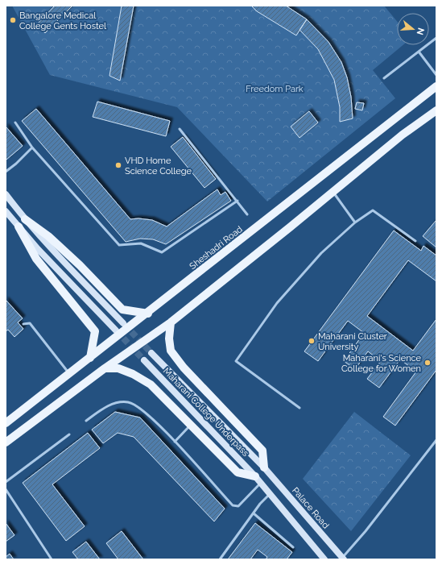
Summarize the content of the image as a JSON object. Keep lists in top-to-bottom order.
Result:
{
  "streets": {
    "main road": ["Sheshadri Road", "Maharani College Underpass", "Palace Road"]
  },
  "crossings": [
    ["Maharani College Underpass", "Palace Road"]
  ],
  "parks": ["Freedom Park"],
  "places": [
    "Bangalore Medical College Gents Hostel",
    "VHD Home Science College",
    "Maharani Cluster University",
    "Maharani's Science College for Women"
  ],
  "north": "right"
}
